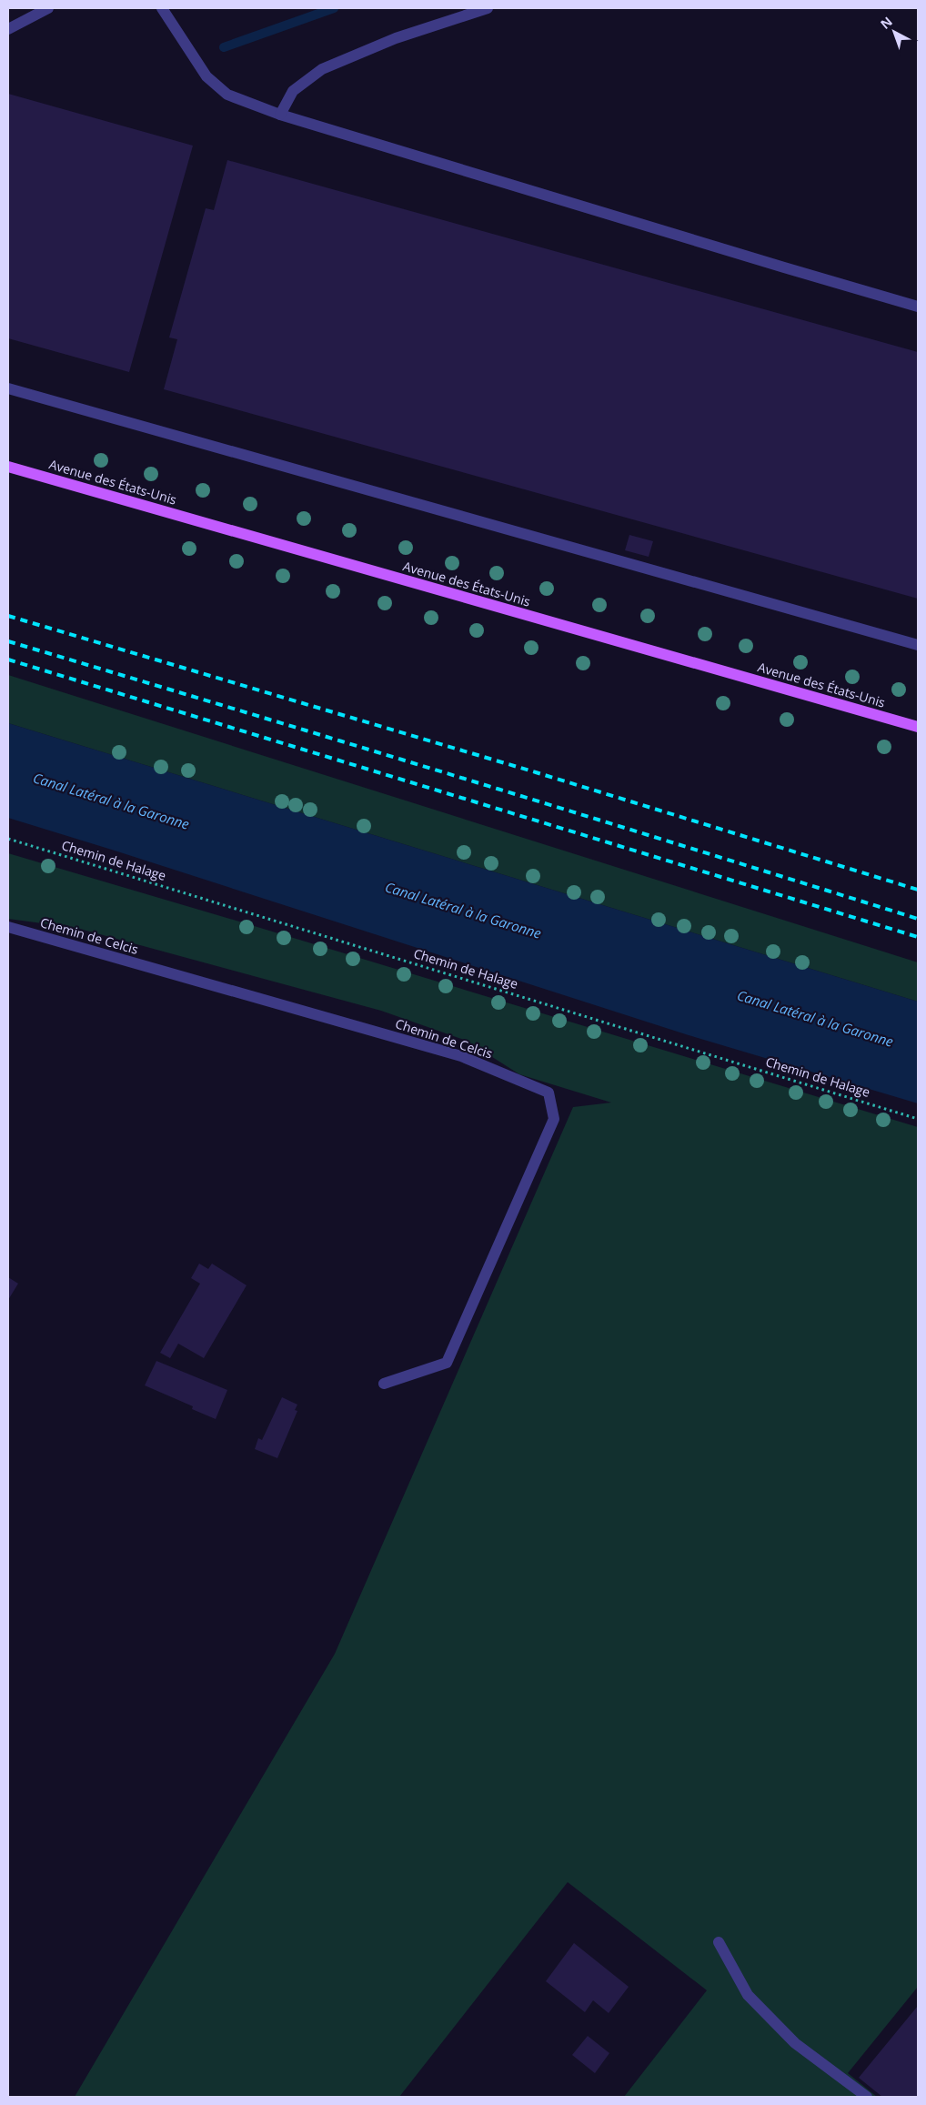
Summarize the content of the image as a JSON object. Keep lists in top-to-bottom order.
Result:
{
  "streets": {
    "main road": ["Avenue des États-Unis"],
    "street": ["Chemin de Celcis"],
    "path": ["Chemin de Halage"]
  },
  "water": ["Canal Latéral à la Garonne"],
  "north": "top left"
}
